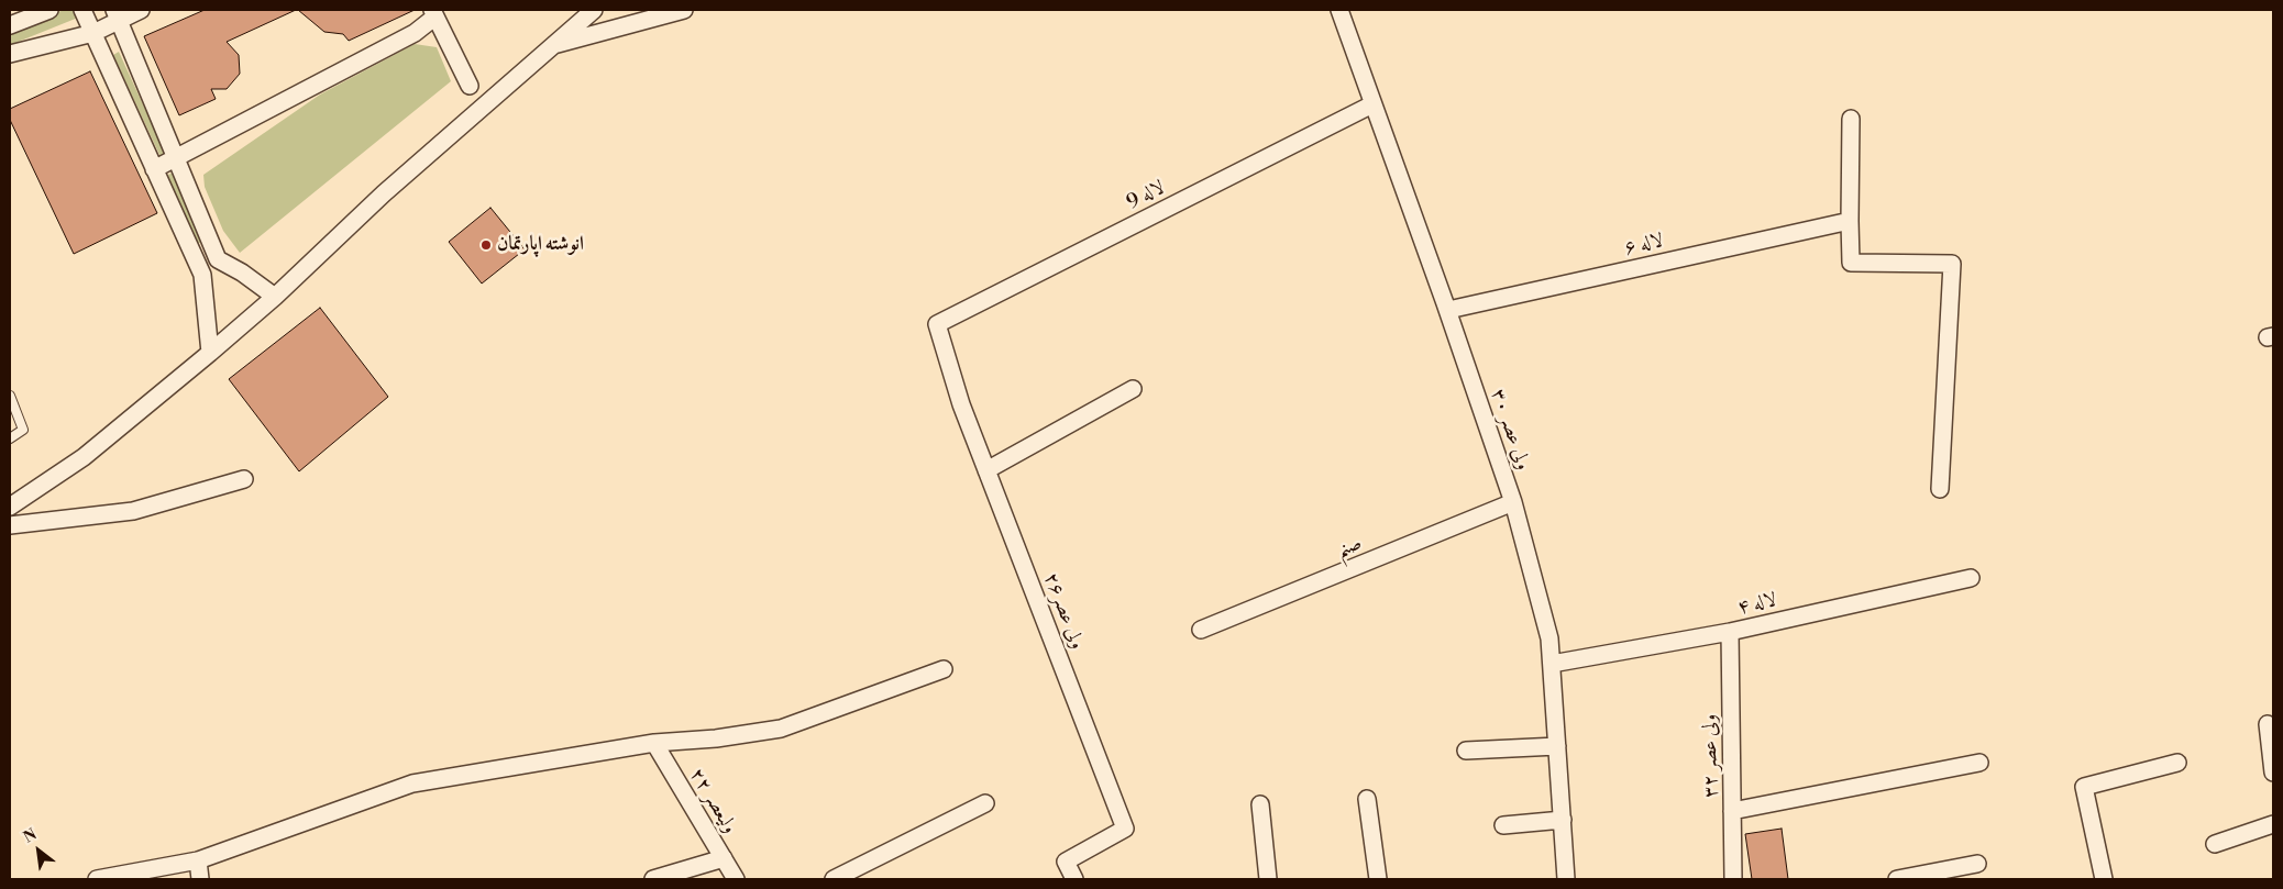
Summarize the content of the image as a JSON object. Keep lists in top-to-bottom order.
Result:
{
  "streets": {
    "street": [
      "لاله 9",
      "لاله ۶",
      "ولی عصر ۳۰",
      "صنم",
      "لاله ۴",
      "ولی عصر۲۶",
      "ولی عصر ۳۲",
      "ولیعصر ۲۲"
    ]
  },
  "crossings": [
    ["لاله 9", "ولی عصر ۳۰"],
    ["لاله 9", "ولی عصر۲۶"],
    ["لاله ۶", "ولی عصر ۳۰"],
    ["ولی عصر ۳۰", "صنم"],
    ["ولی عصر ۳۰", "لاله ۴"],
    ["لاله ۴", "ولی عصر ۳۲"]
  ],
  "places": ["انوشته اپارتمان"],
  "north": "top left"
}
